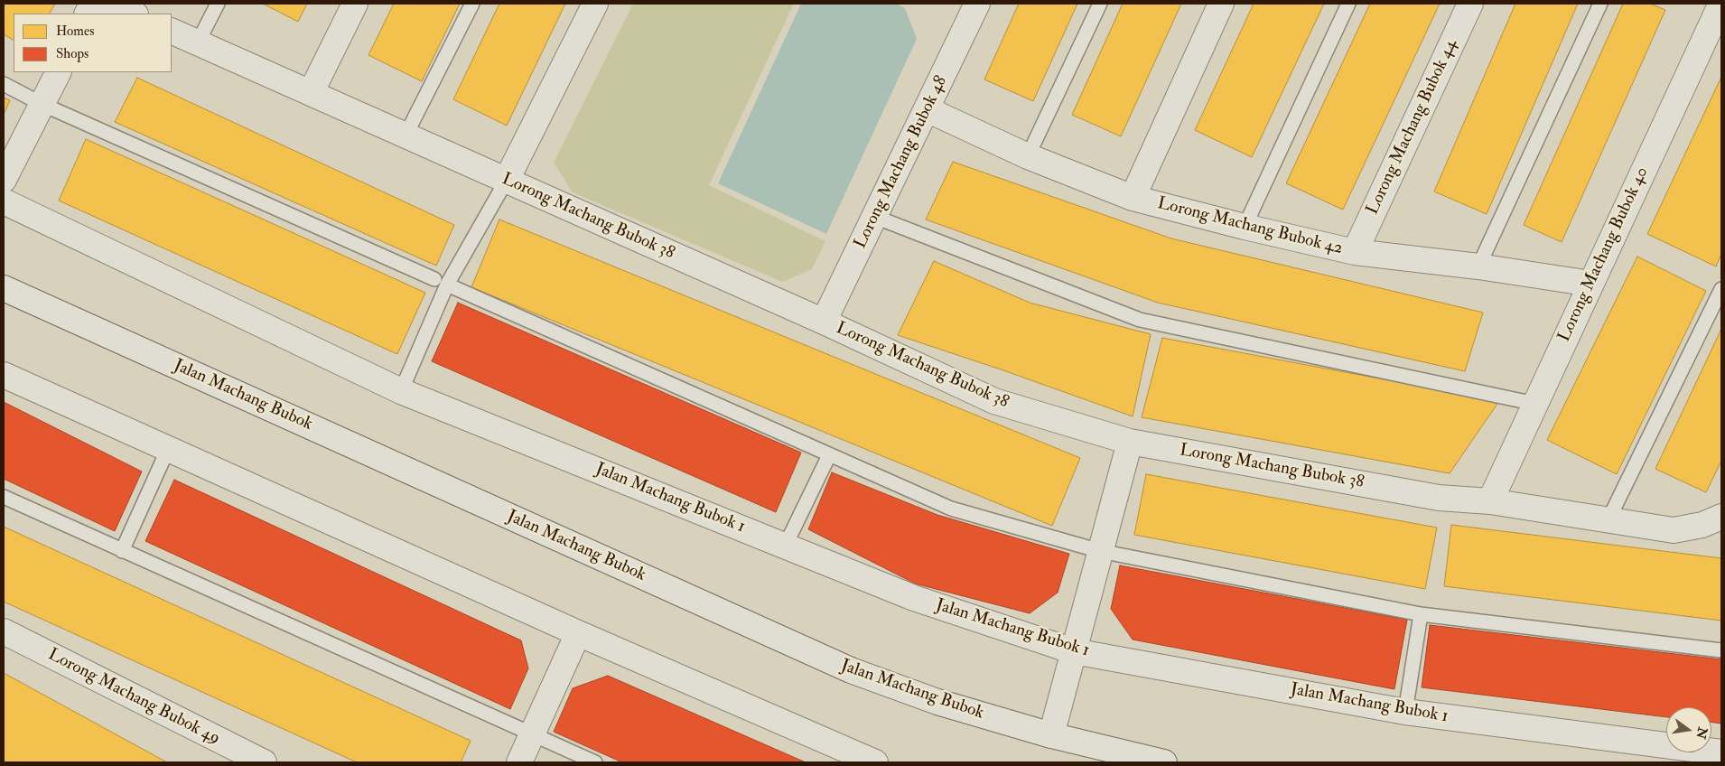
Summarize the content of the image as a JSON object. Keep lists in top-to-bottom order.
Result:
{
  "streets": {
    "street": [
      "Lorong Machang Bubok 44",
      "Lorong Machang Bubok 48",
      "Lorong Machang Bubok 38",
      "Lorong Machang Bubok 42",
      "Lorong Machang Bubok 40",
      "Jalan Machang Bubok",
      "Jalan Machang Bubok 1",
      "Lorong Machang Bubok 49"
    ]
  },
  "crossings": [
    ["Lorong Machang Bubok 44", "Lorong Machang Bubok 42"],
    ["Lorong Machang Bubok 48", "Lorong Machang Bubok 38"],
    ["Lorong Machang Bubok 48", "Lorong Machang Bubok 42"],
    ["Lorong Machang Bubok 38", "Lorong Machang Bubok 40"],
    ["Lorong Machang Bubok 42", "Lorong Machang Bubok 40"]
  ],
  "legend": ["Homes", "Shops"],
  "north": "right"
}
